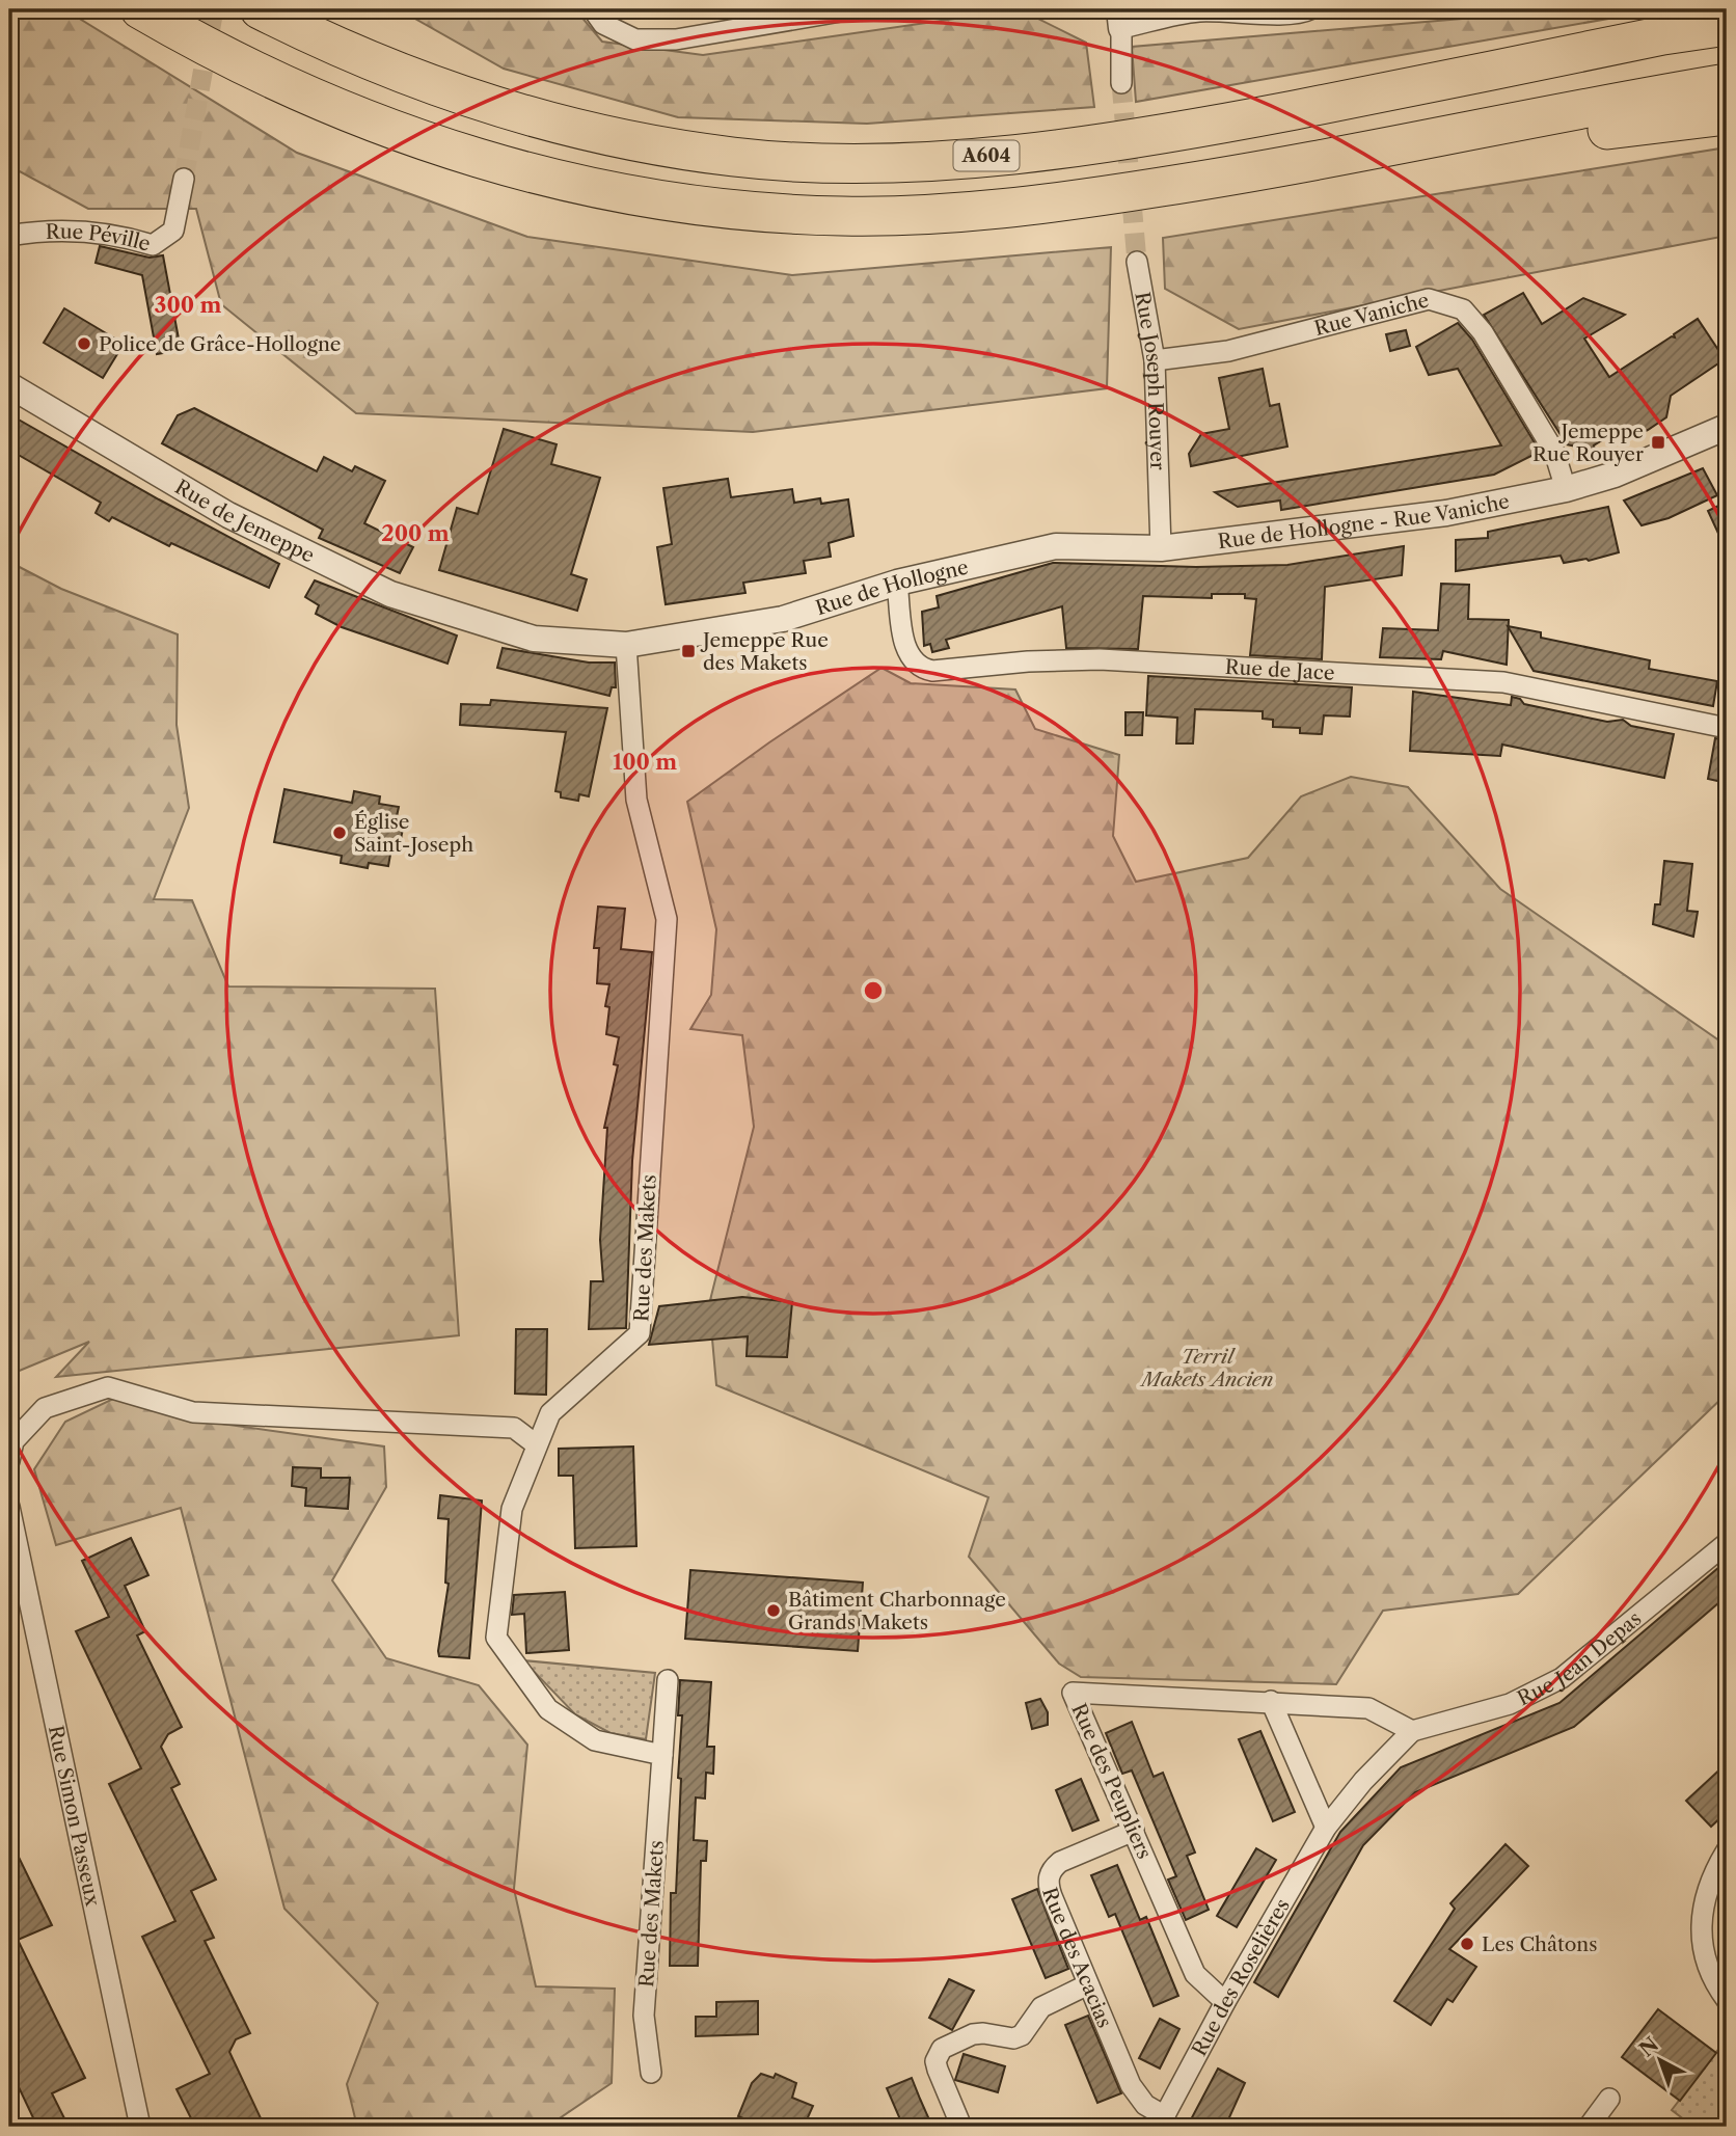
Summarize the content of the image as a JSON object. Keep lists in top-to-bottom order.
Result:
{
  "streets": {
    "highway": ["A604"],
    "street": [
      "Rue Péville",
      "Rue Vaniche",
      "Rue Joseph Rouyer",
      "Rue de Hollogne - Rue Vaniche",
      "Rue de Jemeppe",
      "Rue de Hollogne",
      "Rue de Jace",
      "Rue des Makets",
      "Rue Jean Depas",
      "Rue des Peupliers",
      "Rue Simon Passeux",
      "Rue des Acacias",
      "Rue des Roselières"
    ]
  },
  "crossings": [
    ["Rue Vaniche", "Rue Joseph Rouyer"],
    ["Rue Vaniche", "Rue de Hollogne - Rue Vaniche"],
    ["Rue Joseph Rouyer", "Rue de Hollogne - Rue Vaniche"],
    ["Rue Joseph Rouyer", "Rue de Hollogne"],
    ["Rue de Hollogne - Rue Vaniche", "Rue de Hollogne"],
    ["Rue de Jemeppe", "Rue de Hollogne"],
    ["Rue de Hollogne", "Rue de Jace"],
    ["Rue de Hollogne", "Rue des Makets"],
    ["Rue Jean Depas", "Rue des Roselières"],
    ["Rue des Peupliers", "Rue des Acacias"],
    ["Rue des Peupliers", "Rue des Roselières"],
    ["Rue des Acacias", "Rue des Roselières"]
  ],
  "parks": ["Terril Makets Ancien"],
  "places": {
    "other": [
      "Police de Grâce-Hollogne",
      "Église Saint-Joseph",
      "Bâtiment Charbonnage Grands Makets",
      "Les Châtons"
    ],
    "transit": ["Jemeppe Rue Rouyer", "Jemeppe Rue des Makets"]
  },
  "north": "top left",
  "rings": ["300 m", "200 m", "100 m"]
}
